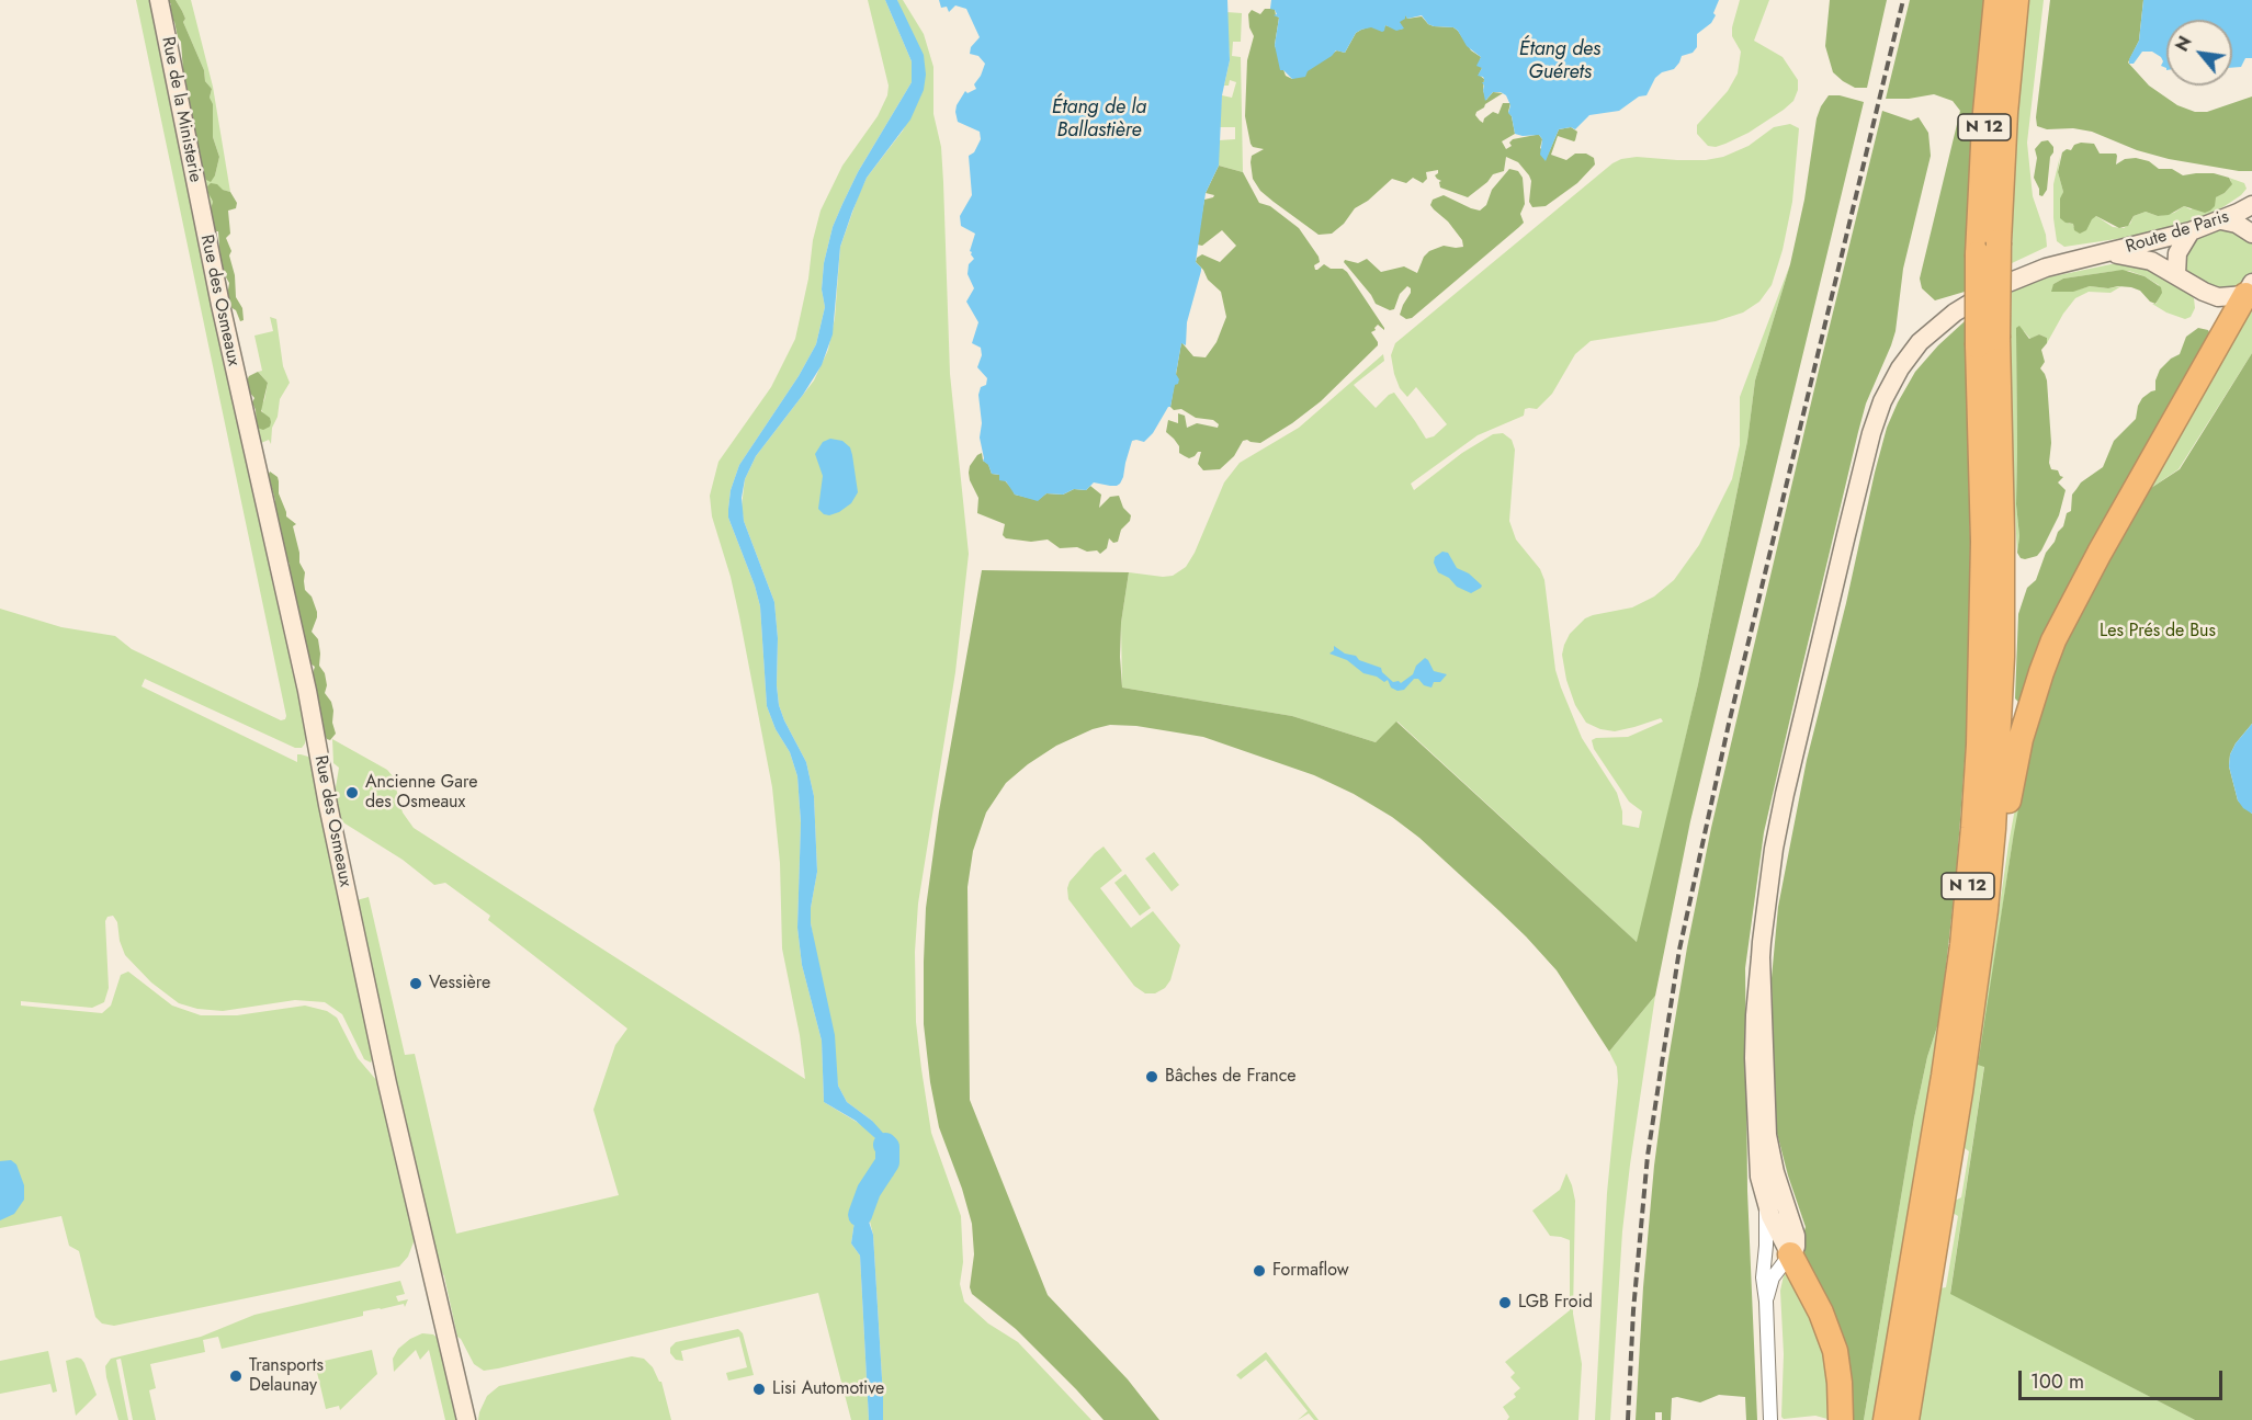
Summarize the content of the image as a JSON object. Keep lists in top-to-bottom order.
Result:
{
  "streets": {
    "highway": ["N 12"],
    "street": ["Rue de la Ministerie", "Route de Paris", "Rue des Osmeaux"]
  },
  "crossings": [
    ["Rue de la Ministerie", "Rue des Osmeaux"]
  ],
  "water": ["Étang des Guérets", "Étang de la Ballastière"],
  "parks": ["Les Prés de Bus"],
  "places": [
    "Ancienne Gare des Osmeaux",
    "Vessière",
    "Bâches de France",
    "Formaflow",
    "LGB Froid",
    "Transports Delaunay",
    "Lisi Automotive"
  ],
  "scale_bar": "100 m",
  "north": "top left"
}
